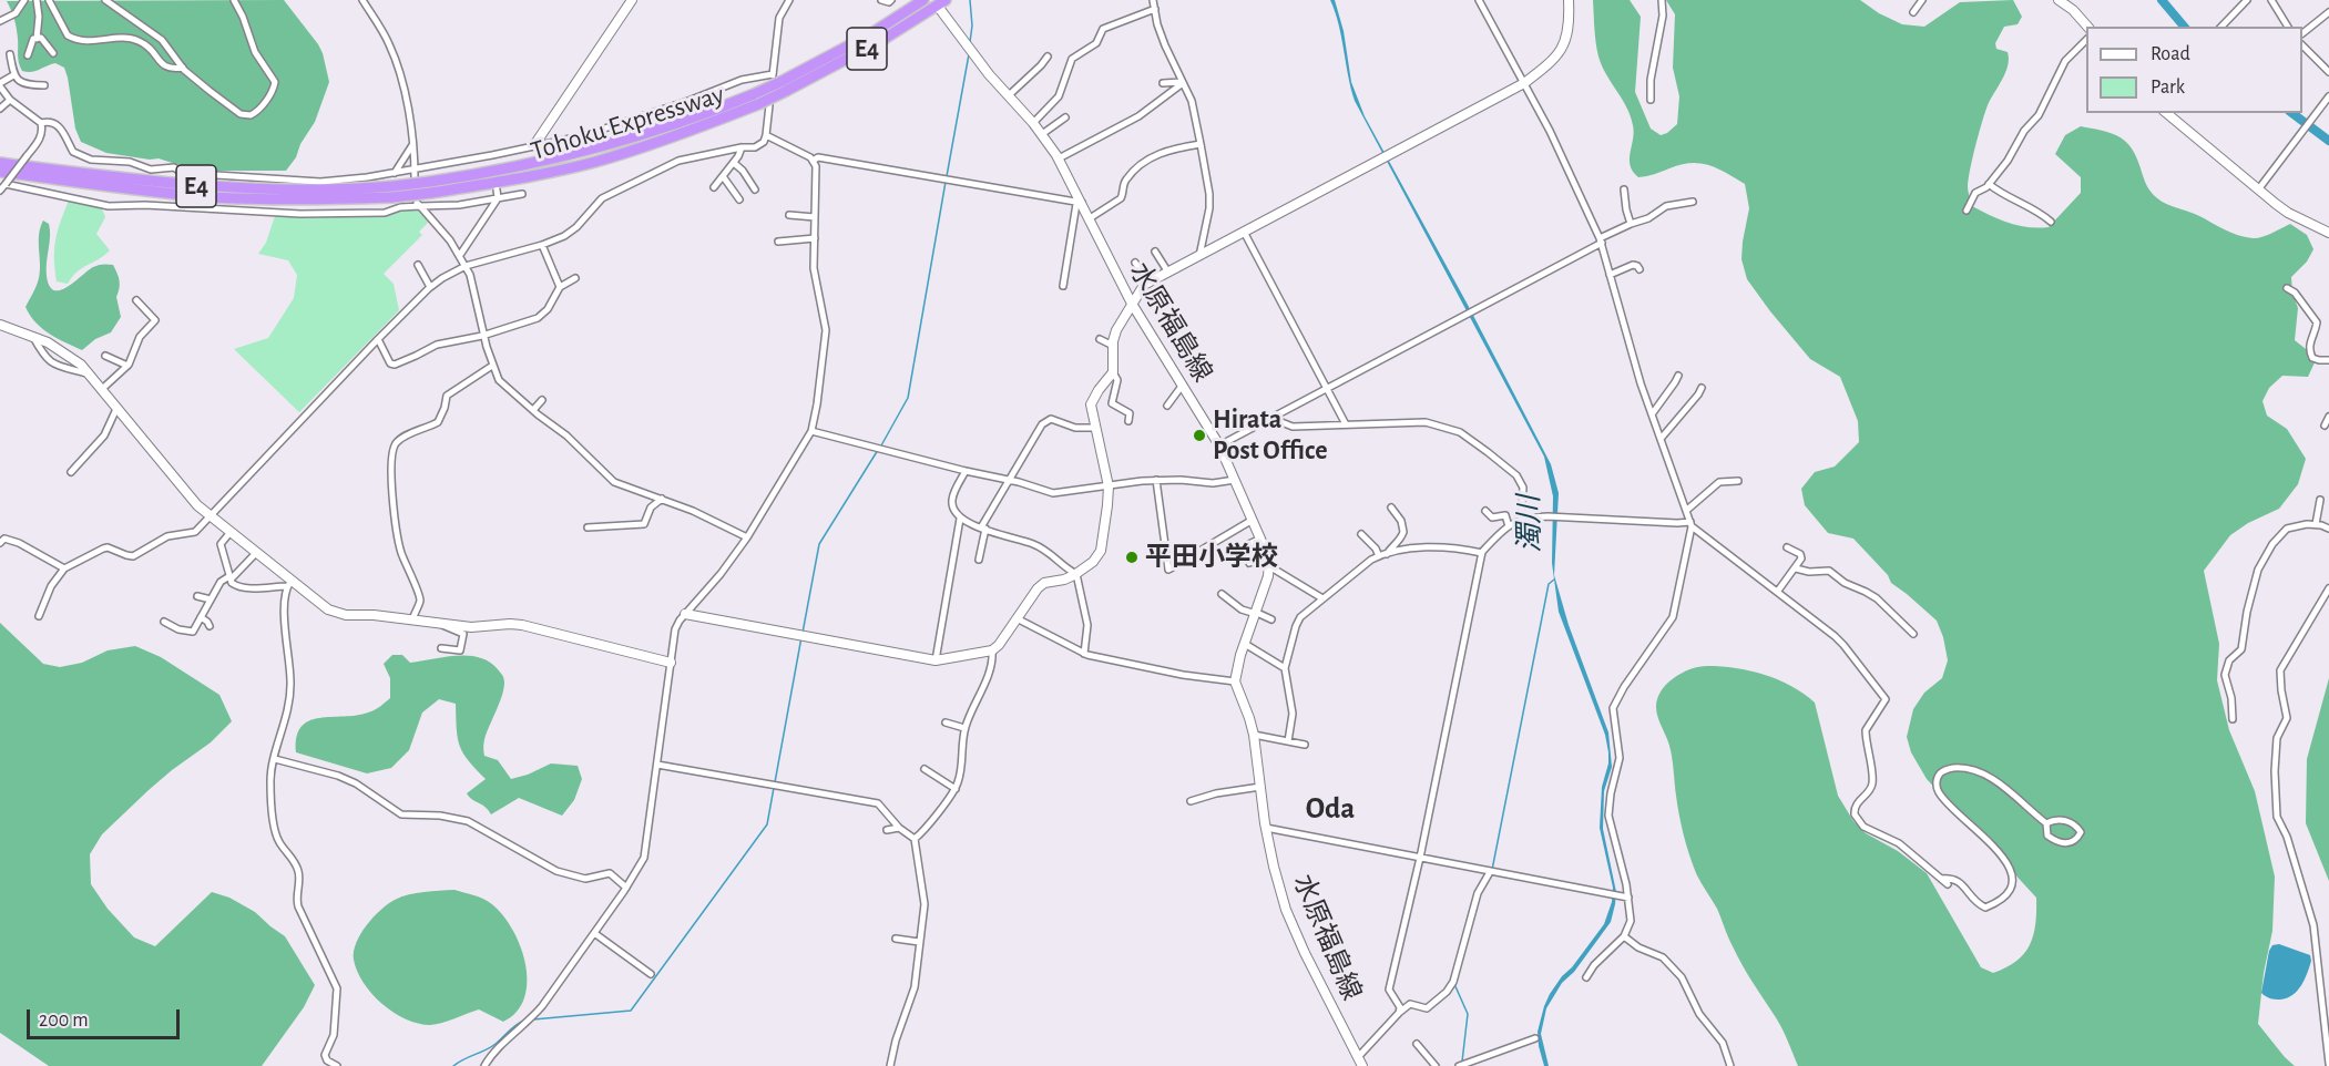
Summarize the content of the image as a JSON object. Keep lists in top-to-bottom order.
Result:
{
  "streets": {
    "highway": ["E4", "Tohoku Expressway"],
    "street": ["水原福島線"]
  },
  "crossings": [
    ["E4", "Tohoku Expressway"],
    ["E4", "水原福島線"]
  ],
  "districts": ["Oda"],
  "water": ["濁川"],
  "places": ["Hirata Post Office", "平田小学校"],
  "legend": ["Road", "Park"],
  "scale_bar": "200 m"
}
